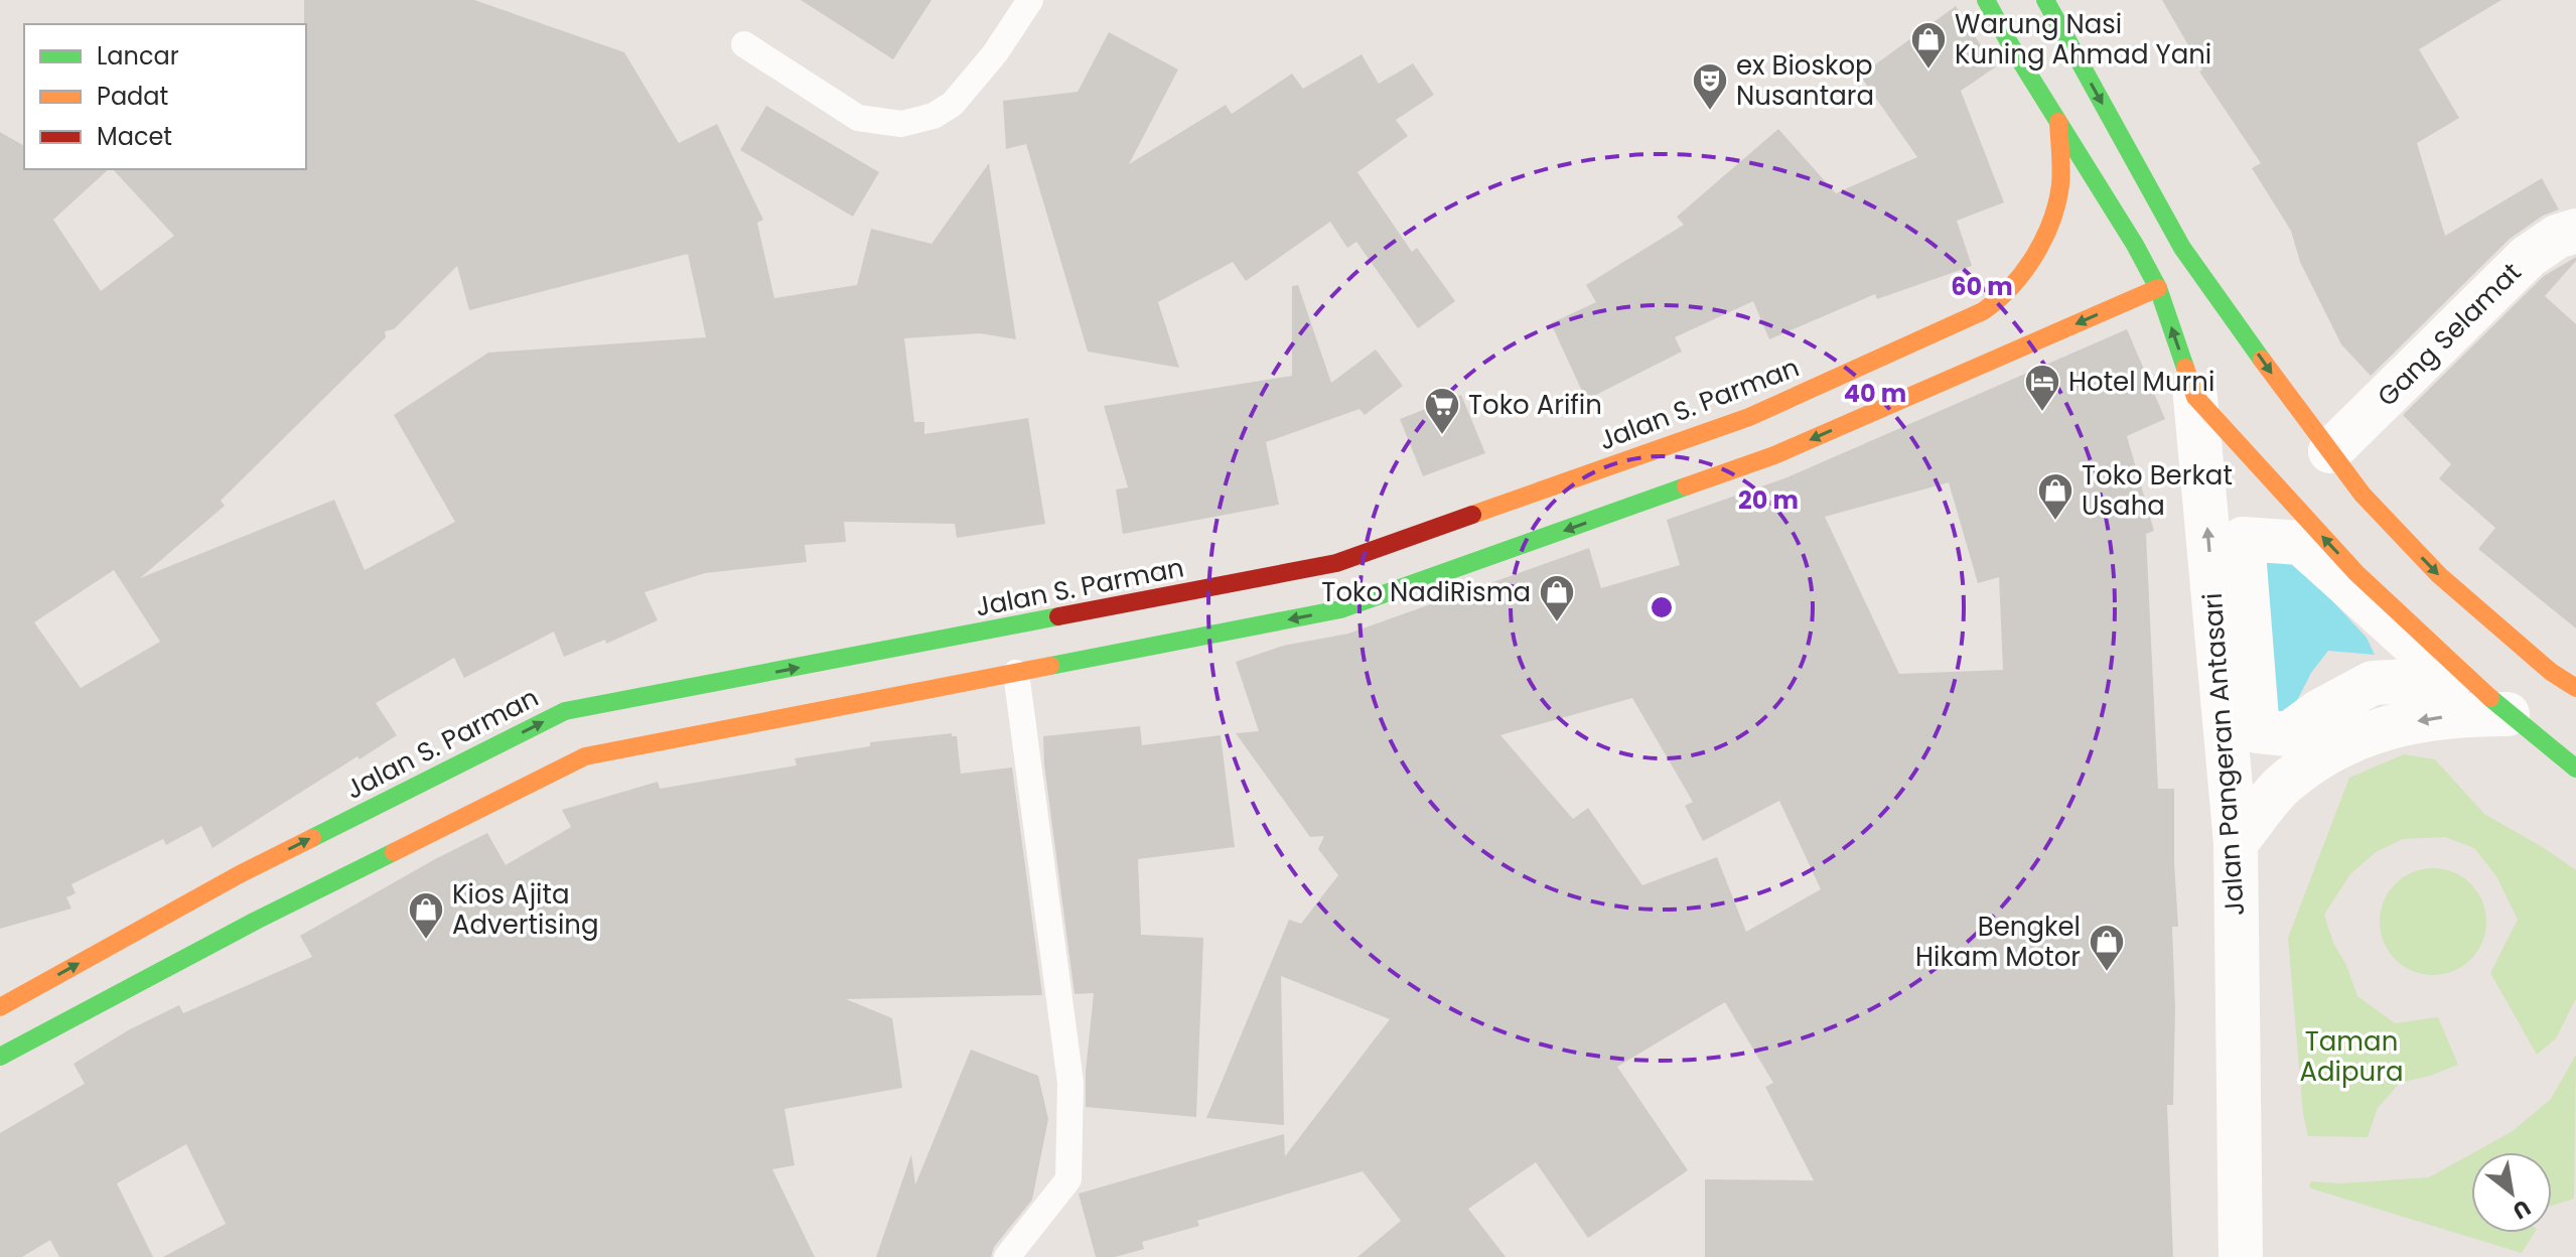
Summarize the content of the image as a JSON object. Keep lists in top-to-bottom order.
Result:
{
  "streets": {
    "main road": ["Jalan S. Parman"],
    "street": ["Gang Selamat", "Jalan Pangeran Antasari"]
  },
  "one_way": ["Jalan Pangeran Antasari"],
  "parks": ["Taman Adipura"],
  "places": {
    "shop": [
      "Warung Nasi Kuning Ahmad Yani",
      "Toko Berkat Usaha",
      "Toko NadiRisma",
      "Kios Ajita Advertising",
      "Bengkel Hikam Motor"
    ],
    "theatre": ["ex Bioskop Nusantara"],
    "hotel": ["Hotel Murni"],
    "supermarket": ["Toko Arifin"]
  },
  "legend": ["Lancar", "Padat", "Macet"],
  "north": "bottom right",
  "rings": ["60 m", "40 m", "20 m"]
}
